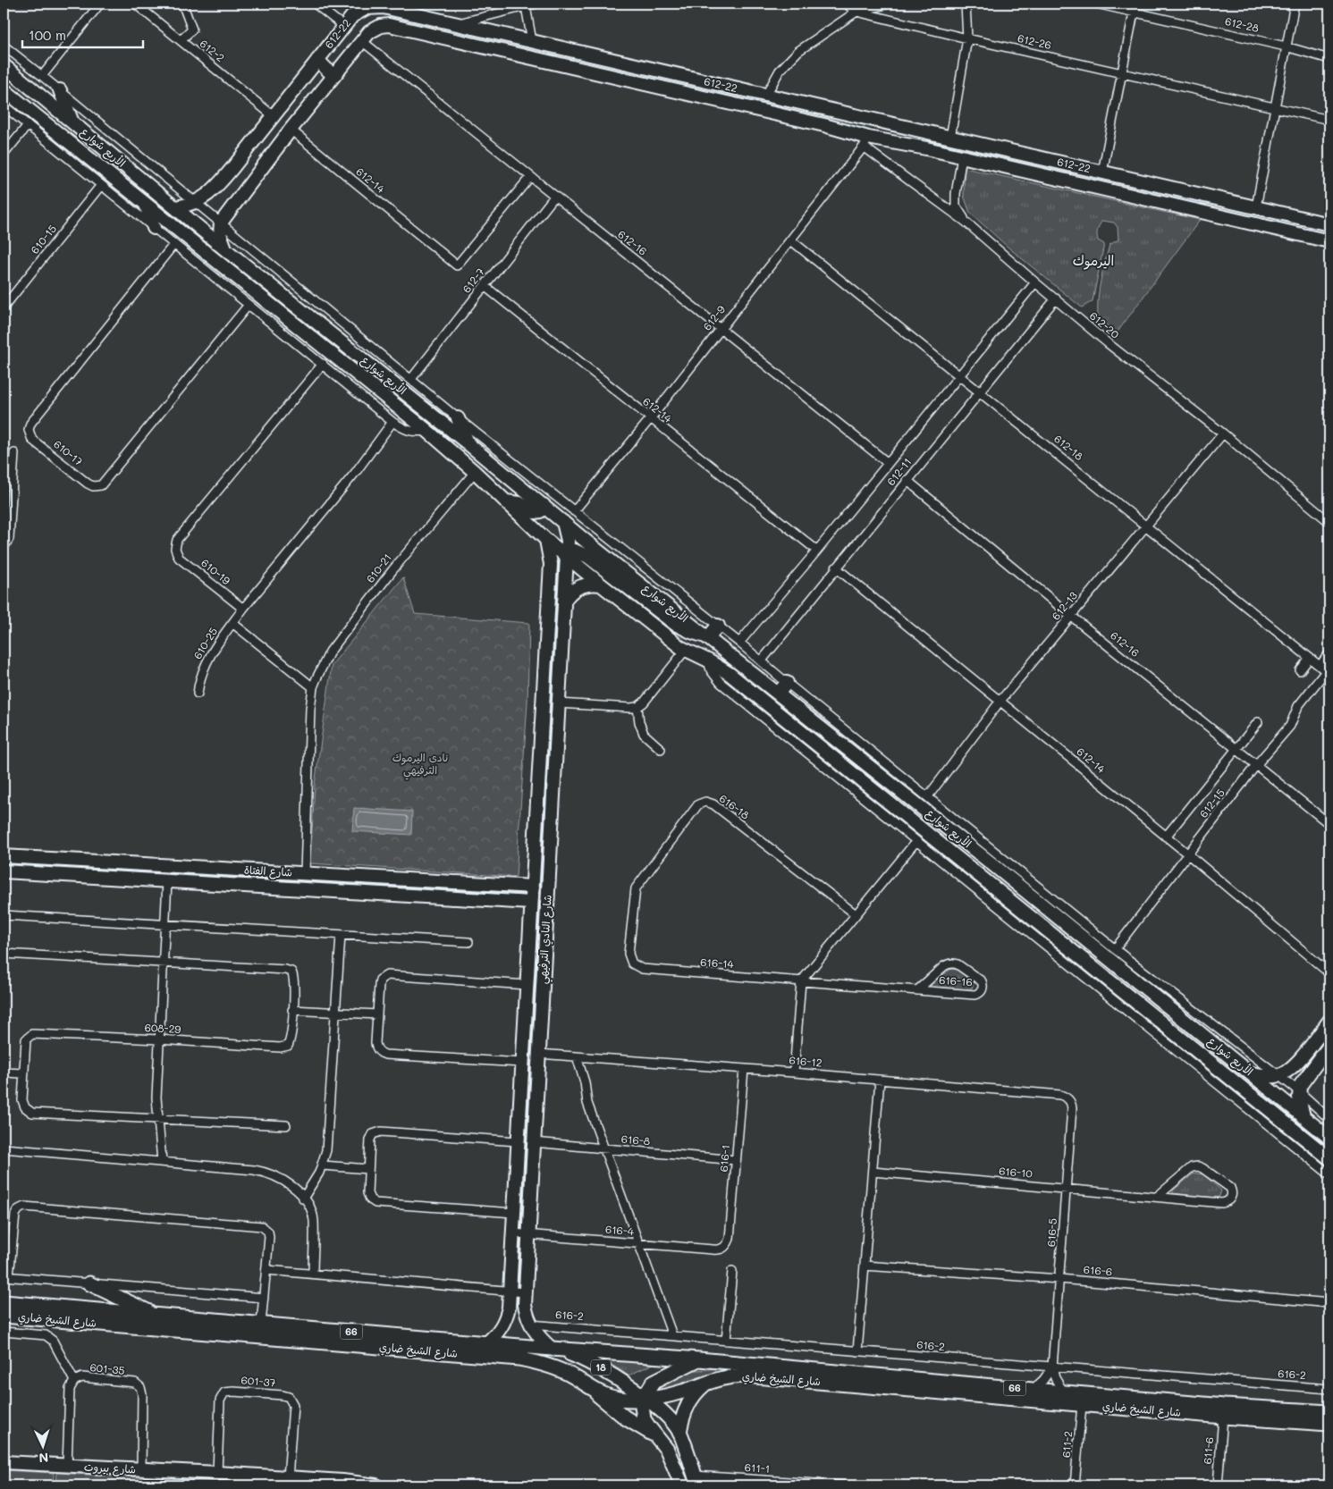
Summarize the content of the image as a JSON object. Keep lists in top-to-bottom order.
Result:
{
  "streets": {
    "main road": ["شارع الشيخ ضاري", "66", "18"],
    "street": [
      "612-28",
      "612-22",
      "612-26",
      "612-2",
      "الأربع شوارع",
      "612-14",
      "610-15",
      "612-16",
      "612-7",
      "612-9",
      "612-20",
      "612-18",
      "610-17",
      "612-11",
      "610-21",
      "610-19",
      "612-13",
      "610-25",
      "612-15",
      "616-18",
      "شارع الفتاة",
      "شارع النادي الترفيهي",
      "616-14",
      "616-16",
      "608-29",
      "616-12",
      "616-8",
      "616-1",
      "616-10",
      "616-4",
      "616-5",
      "616-6",
      "616-2",
      "601-35",
      "601-37",
      "611-2",
      "611-6",
      "شارع بيروت",
      "611-1"
    ]
  },
  "crossings": [
    ["612-22", "612-2"],
    ["612-22", "612-14"],
    ["612-22", "612-16"],
    ["612-22", "612-9"],
    ["612-22", "612-20"],
    ["الأربع شوارع", "610-21"],
    ["الأربع شوارع", "شارع النادي الترفيهي"],
    ["612-14", "612-7"],
    ["612-14", "612-9"],
    ["612-14", "612-11"],
    ["612-14", "612-13"],
    ["612-14", "612-15"],
    ["612-16", "612-7"],
    ["612-16", "612-9"],
    ["612-16", "612-11"],
    ["612-16", "612-13"],
    ["612-16", "612-15"],
    ["612-9", "612-20"],
    ["612-9", "612-18"],
    ["612-20", "612-11"],
    ["612-20", "612-13"],
    ["612-18", "612-11"],
    ["612-18", "612-13"],
    ["612-18", "612-15"],
    ["610-21", "شارع الفتاة"],
    ["610-19", "610-25"],
    ["616-18", "616-14"],
    ["شارع الفتاة", "شارع النادي الترفيهي"],
    ["شارع النادي الترفيهي", "616-12"],
    ["شارع النادي الترفيهي", "616-8"],
    ["شارع النادي الترفيهي", "616-4"],
    ["شارع النادي الترفيهي", "616-2"],
    ["شارع النادي الترفيهي", "شارع الشيخ ضاري"],
    ["شارع النادي الترفيهي", "18"],
    ["616-14", "616-16"],
    ["616-12", "616-1"],
    ["616-12", "616-5"],
    ["616-8", "616-1"],
    ["616-1", "616-4"],
    ["616-10", "616-5"],
    ["616-5", "616-6"],
    ["616-5", "616-2"],
    ["شارع الشيخ ضاري", "18"],
    ["شارع الشيخ ضاري", "611-2"],
    ["شارع الشيخ ضاري", "611-6"],
    ["18", "611-1"],
    ["601-35", "شارع بيروت"],
    ["601-37", "شارع بيروت"]
  ],
  "districts": ["اليرموك"],
  "parks": ["نادي اليرموك الترفيهي"],
  "scale_bar": "100 m",
  "north": "bottom"
}
